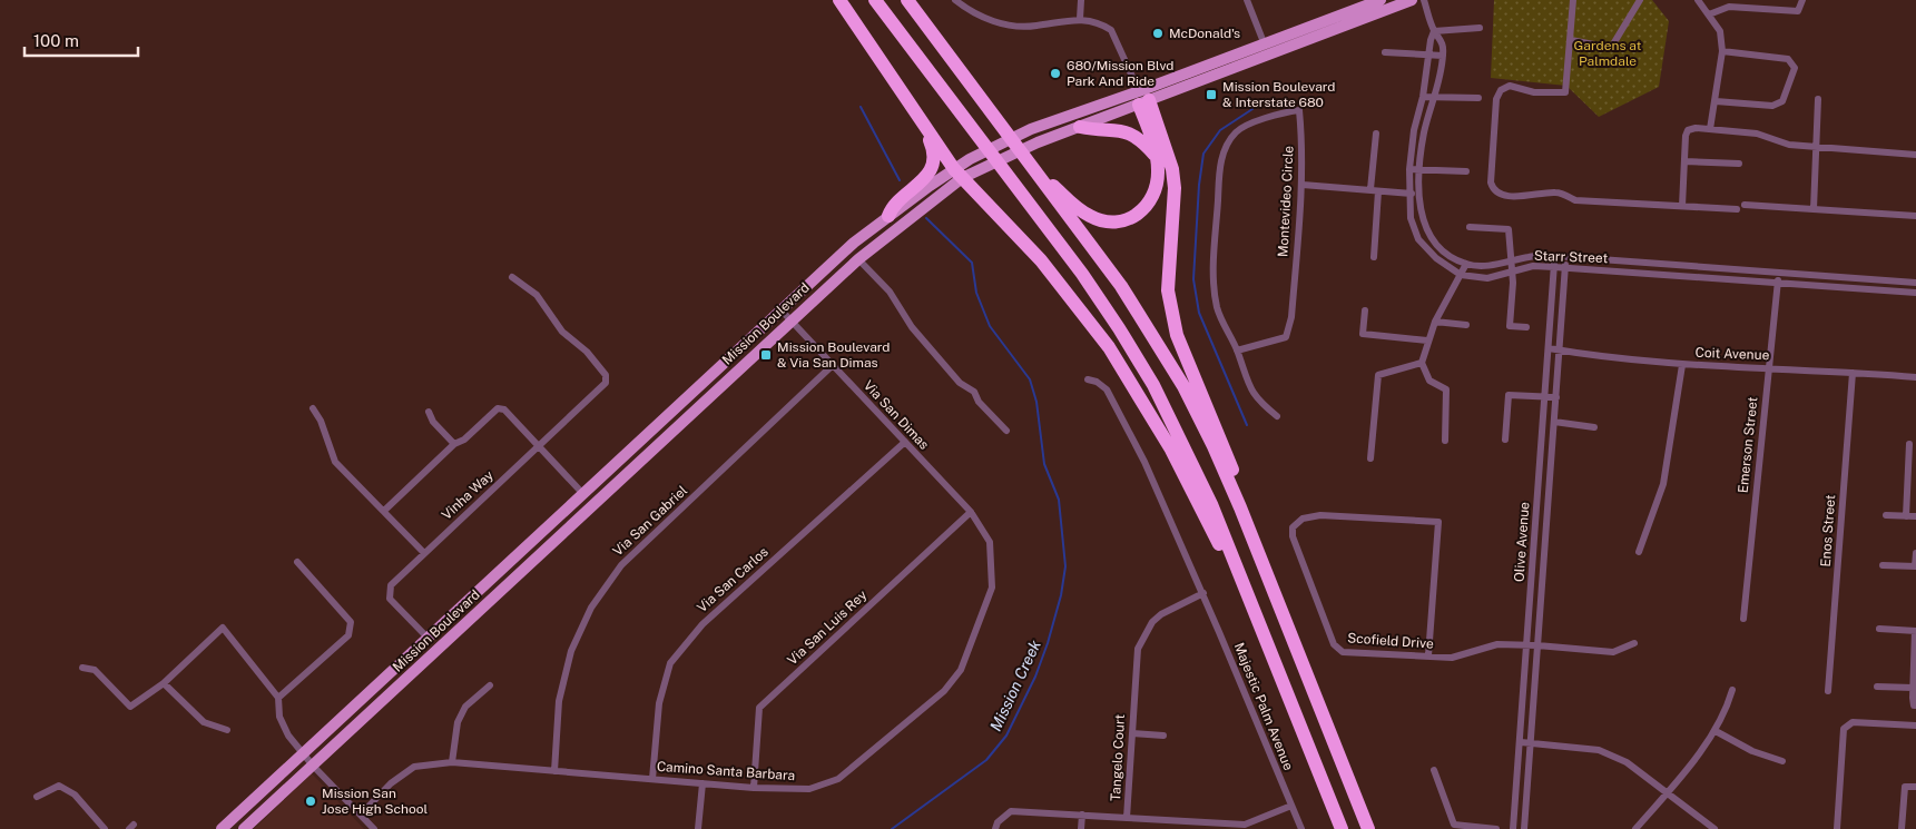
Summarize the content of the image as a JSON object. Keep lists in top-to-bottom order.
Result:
{
  "streets": {
    "main road": ["Mission Boulevard"],
    "street": [
      "Montevideo Circle",
      "Starr Street",
      "Coit Avenue",
      "Via San Dimas",
      "Emerson Street",
      "Vinha Way",
      "Via San Gabriel",
      "Enos Street",
      "Olive Avenue",
      "Via San Carlos",
      "Via San Luis Rey",
      "Scofield Drive",
      "Majestic Palm Avenue",
      "Tangelo Court",
      "Camino Santa Barbara"
    ]
  },
  "crossings": [
    ["Starr Street", "Emerson Street"],
    ["Starr Street", "Olive Avenue"],
    ["Mission Boulevard", "Via San Dimas"],
    ["Mission Boulevard", "Vinha Way"],
    ["Coit Avenue", "Emerson Street"],
    ["Coit Avenue", "Enos Street"],
    ["Coit Avenue", "Olive Avenue"],
    ["Via San Dimas", "Via San Gabriel"],
    ["Via San Dimas", "Via San Carlos"],
    ["Via San Dimas", "Via San Luis Rey"],
    ["Via San Dimas", "Camino Santa Barbara"],
    ["Via San Gabriel", "Camino Santa Barbara"],
    ["Olive Avenue", "Scofield Drive"],
    ["Via San Carlos", "Camino Santa Barbara"],
    ["Via San Luis Rey", "Camino Santa Barbara"],
    ["Majestic Palm Avenue", "Tangelo Court"]
  ],
  "water": ["Mission Creek"],
  "parks": ["Gardens at Palmdale"],
  "places": {
    "other": ["McDonald's", "680/Mission Blvd Park And Ride", "Mission San Jose High School"],
    "transit": ["Mission Boulevard & Interstate 680", "Mission Boulevard & Via San Dimas"]
  },
  "scale_bar": "100 m"
}
